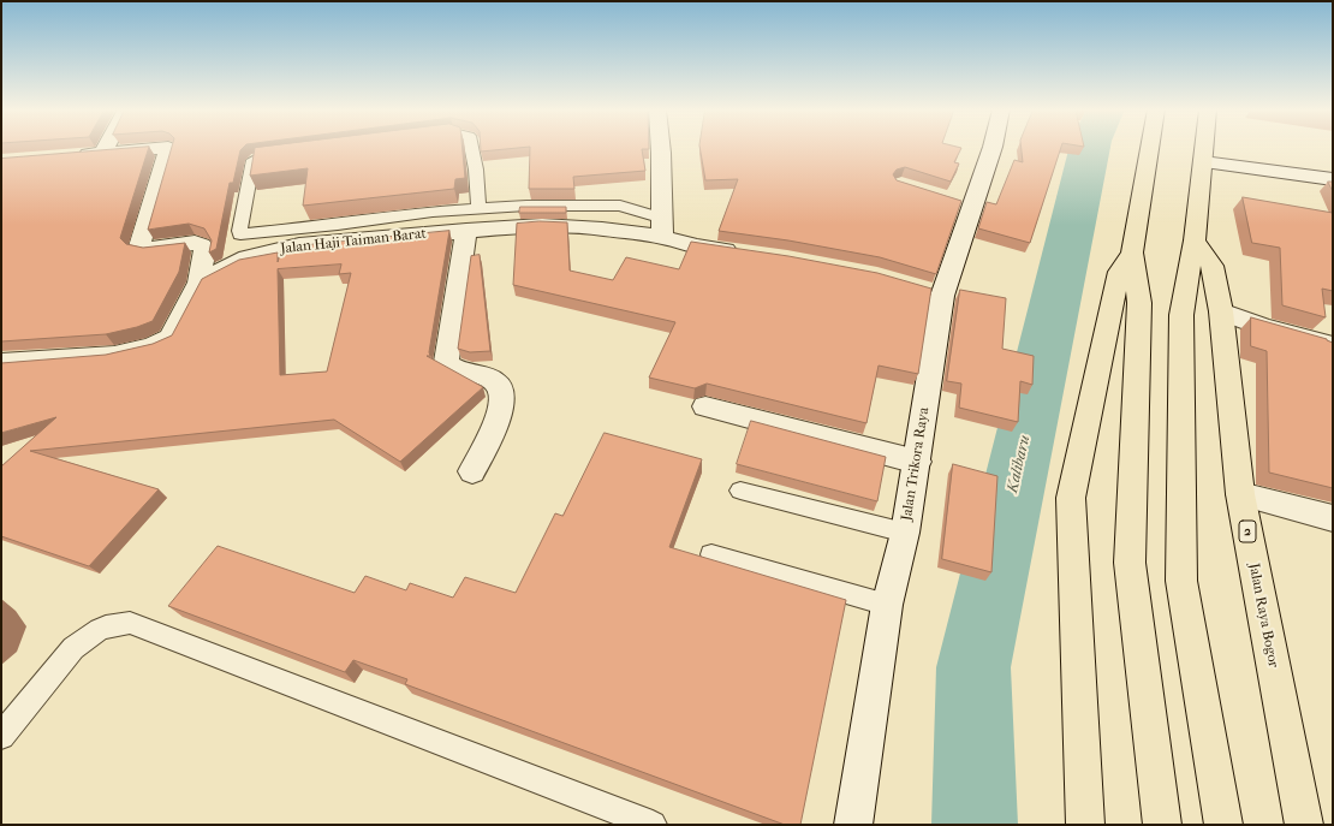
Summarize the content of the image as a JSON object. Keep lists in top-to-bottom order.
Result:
{
  "streets": {
    "highway": ["2", "Jalan Raya Bogor"],
    "street": ["Jalan Haji Taiman Barat", "Jalan Trikora Raya"]
  },
  "water": ["Kalibaru"]
}
